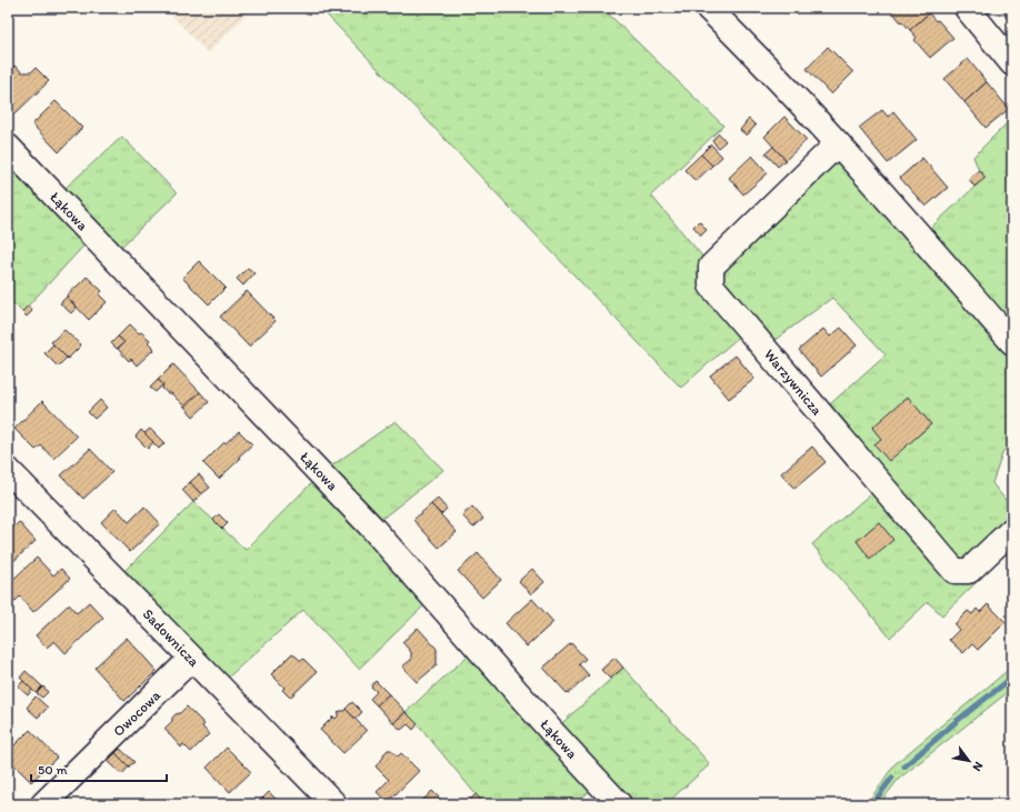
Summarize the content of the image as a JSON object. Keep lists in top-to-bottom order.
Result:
{
  "streets": {
    "street": [
      "Łąkowa",
      "Warzywnicza",
      "Sadownicza",
      "Owocowa"
    ]
  },
  "crossings": [
    ["Sadownicza", "Owocowa"]
  ],
  "scale_bar": "50 m",
  "north": "bottom right"
}
